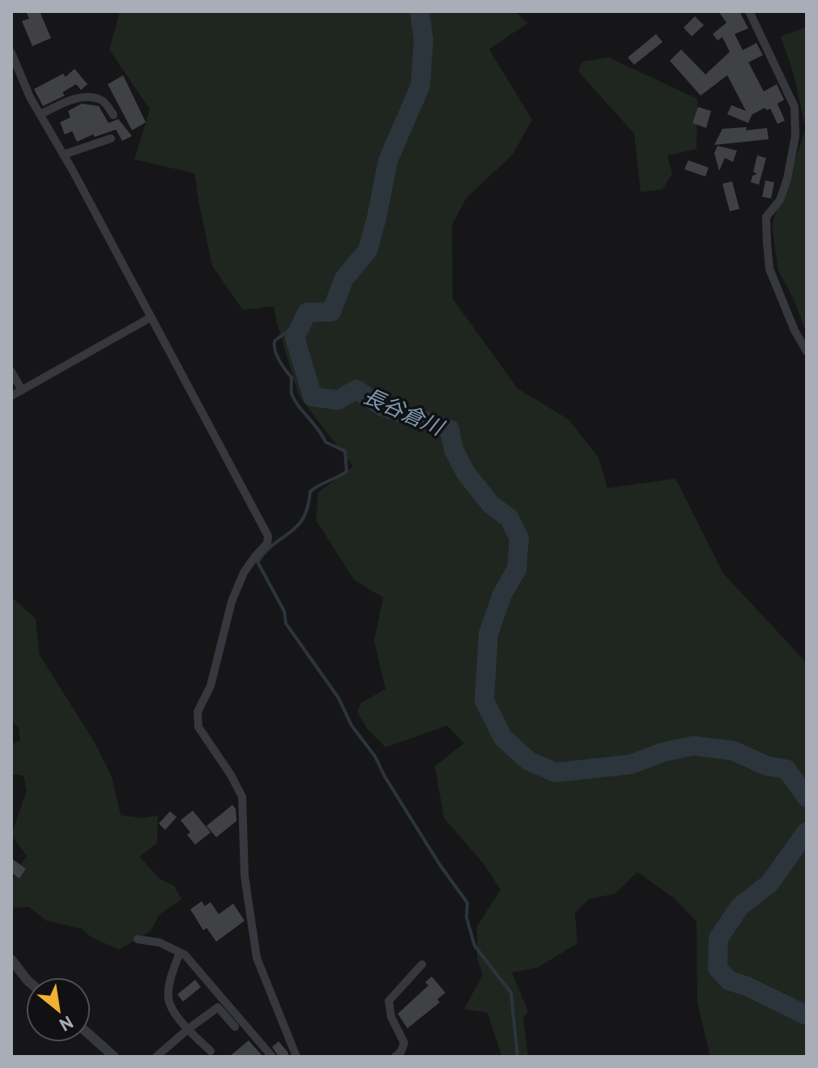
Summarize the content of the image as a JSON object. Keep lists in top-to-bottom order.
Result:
{
  "water": ["長谷倉川"],
  "north": "bottom right"
}
